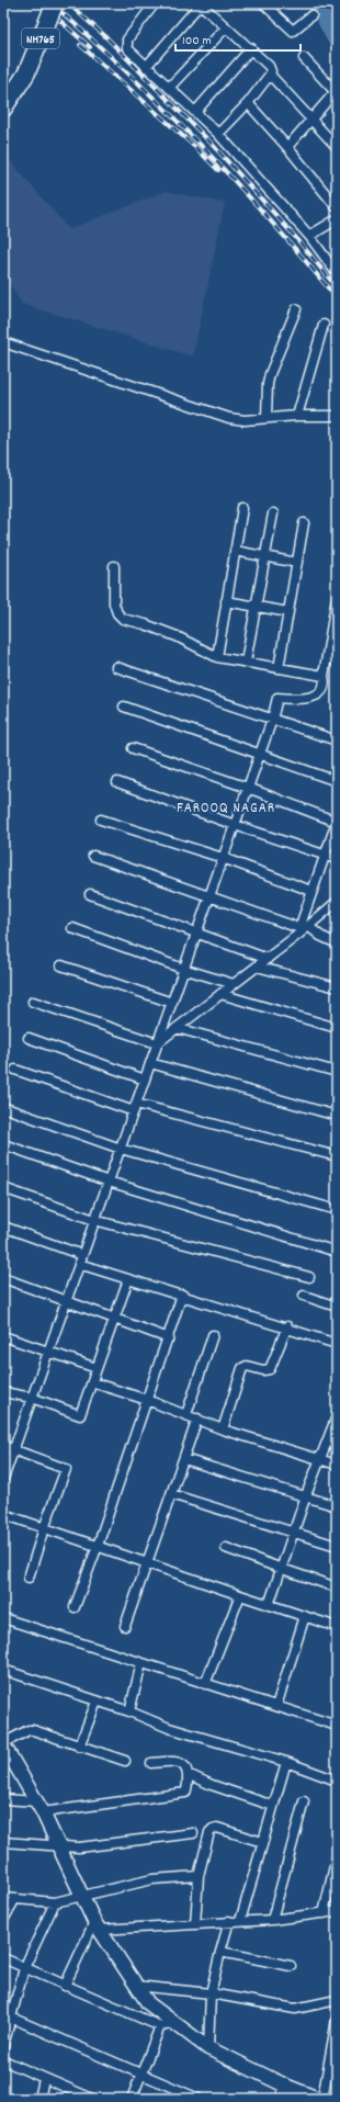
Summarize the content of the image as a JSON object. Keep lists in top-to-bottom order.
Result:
{
  "streets": {
    "highway": ["NH765"]
  },
  "districts": ["FAROOQ NAGAR"],
  "scale_bar": "100 m"
}
